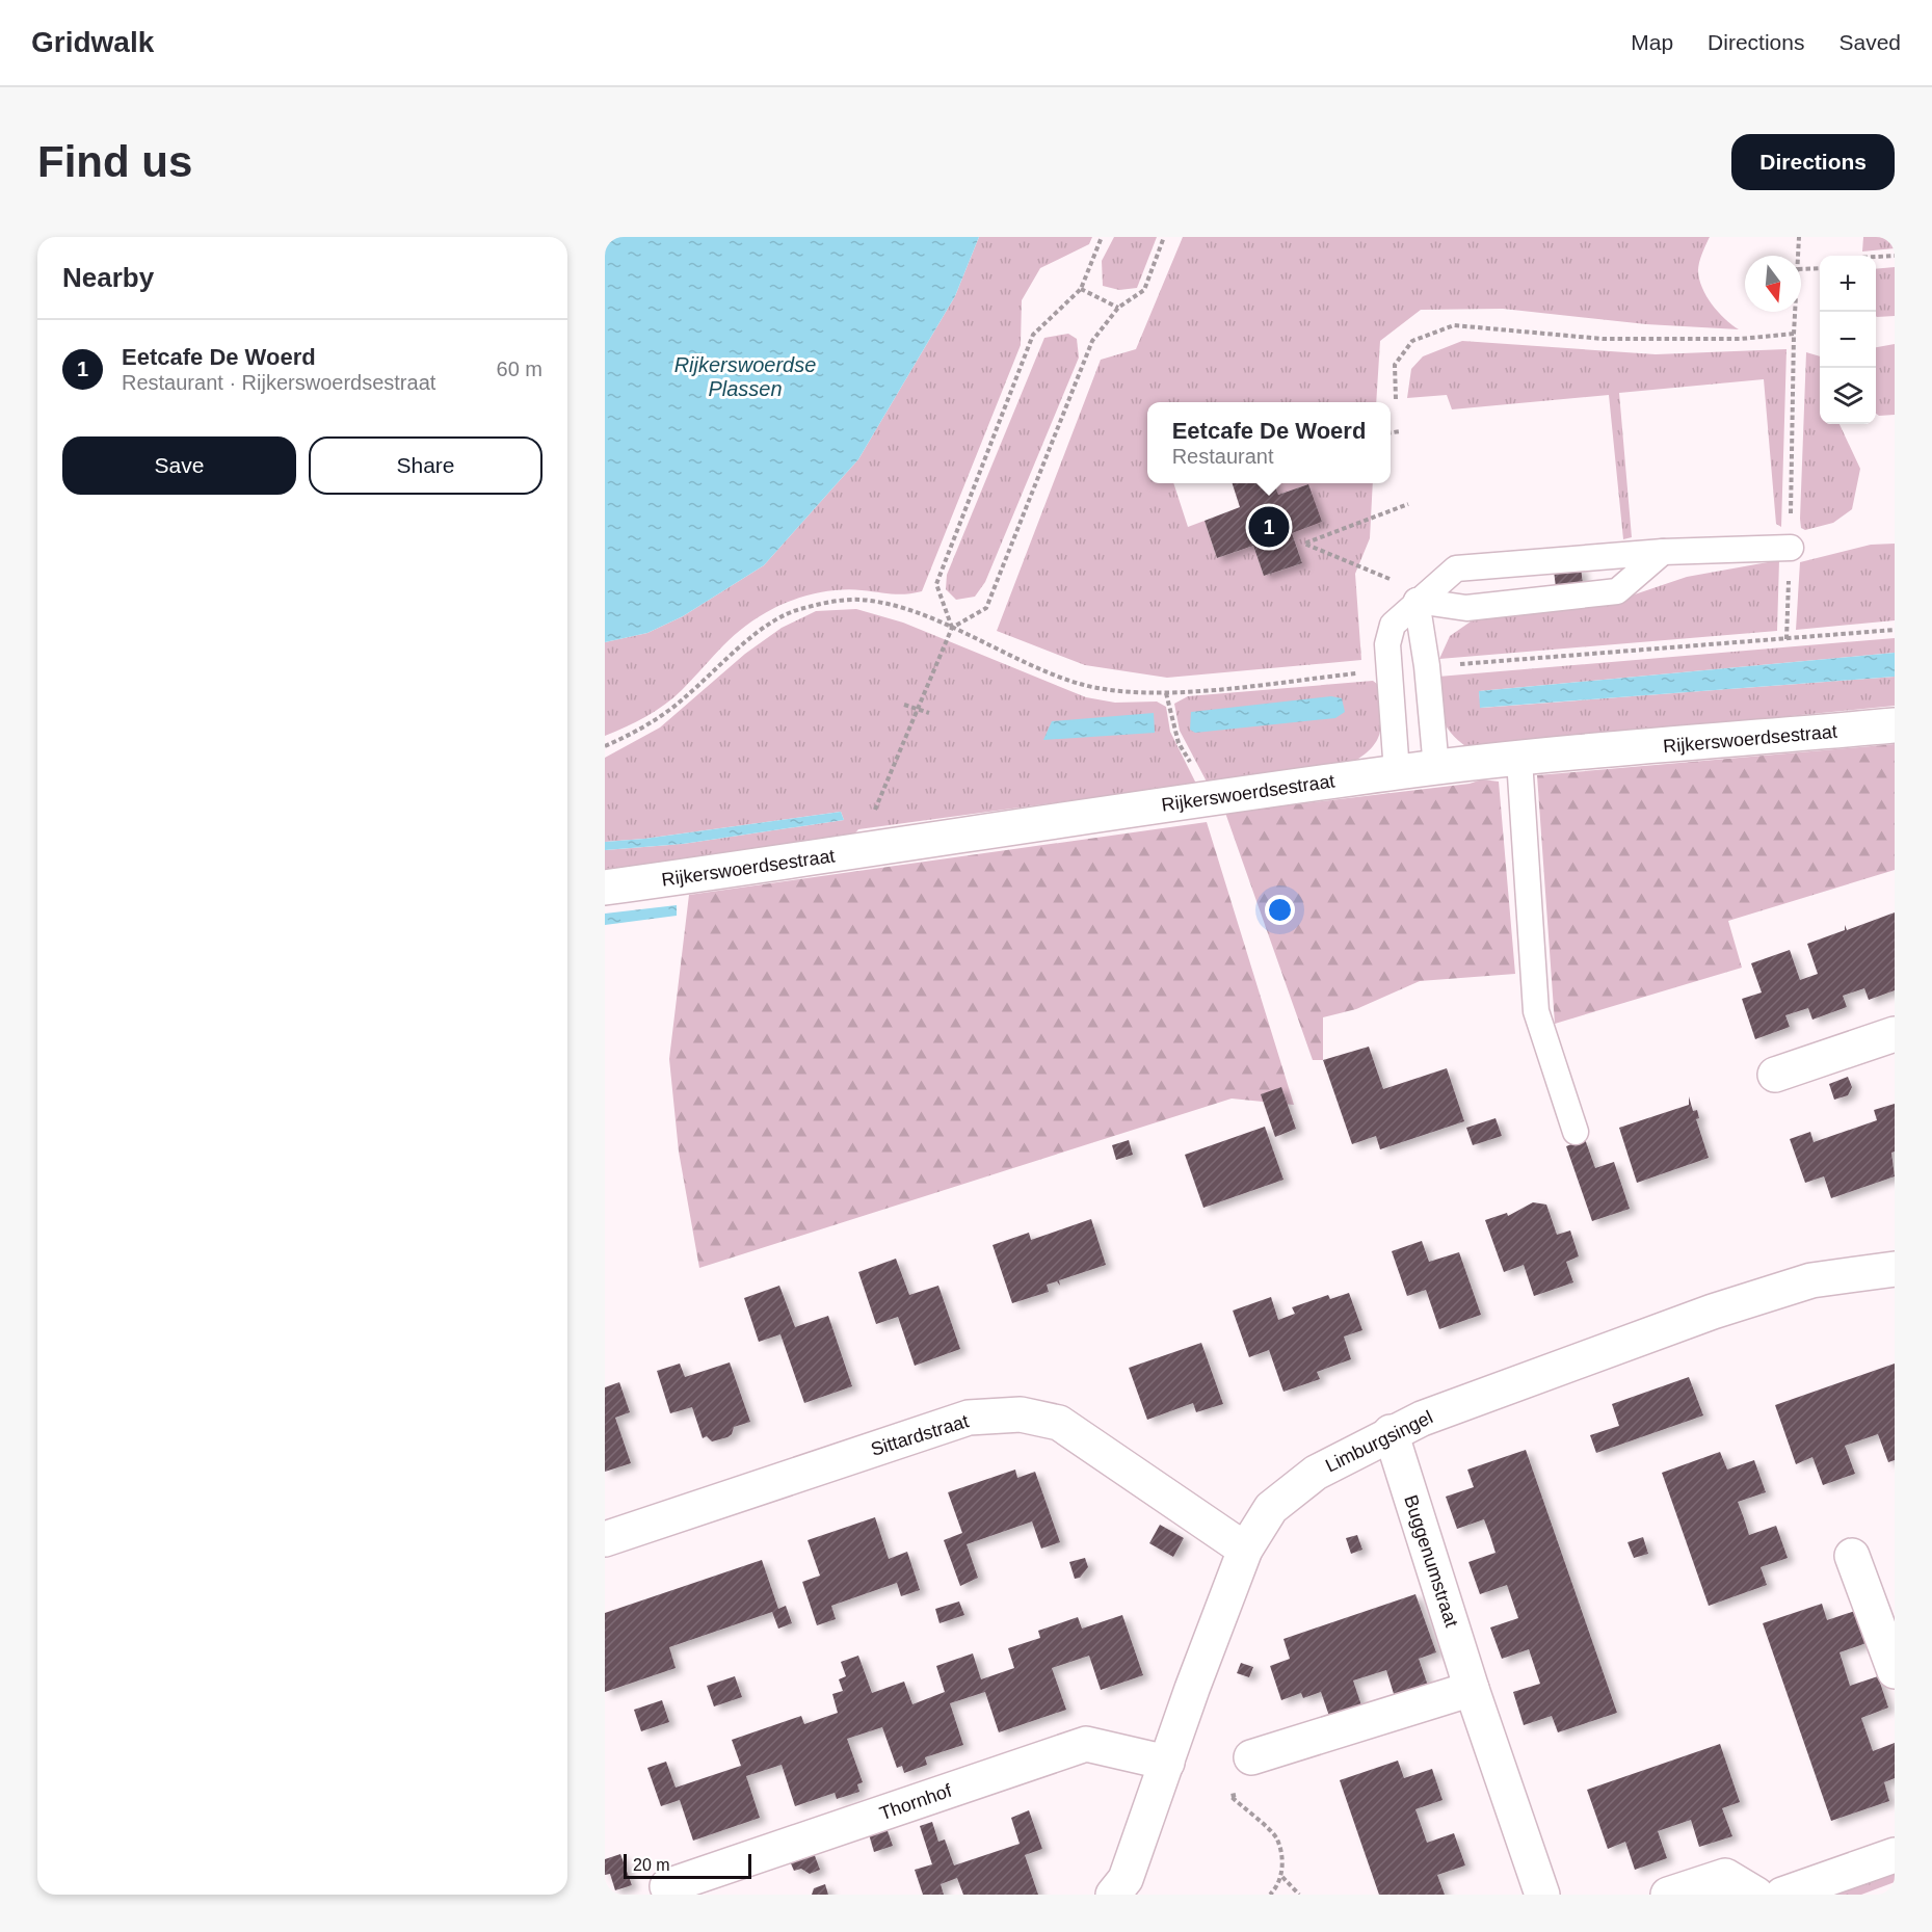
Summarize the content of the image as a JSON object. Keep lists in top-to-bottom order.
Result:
{
  "streets": {
    "street": [
      "Rijkerswoerdsestraat",
      "Sittardstraat",
      "Limburgsingel",
      "Buggenumstraat",
      "Thornhof"
    ]
  },
  "crossings": [
    ["Sittardstraat", "Limburgsingel"],
    ["Limburgsingel", "Buggenumstraat"],
    ["Limburgsingel", "Thornhof"]
  ],
  "water": ["Rijkerswoerdse Plassen"],
  "scale_bar": "20 m",
  "north": "bottom",
  "page": {
    "header": "Gridwalk",
    "nav": ["Map", "Directions", "Saved"],
    "buttons": [
      "Directions",
      ["Save", "Share"]
    ],
    "title": "Find us",
    "heading": "Nearby",
    "map_buttons": ["+", "−"],
    "list": [
      {
        "mark": "1",
        "name": "Eetcafe De Woerd",
        "note": "Restaurant · Rijkerswoerdsestraat",
        "value": "60 m"
      }
    ],
    "popup": ["Eetcafe De Woerd", "Restaurant"],
    "pins": "1",
    "scale": "20 m"
  }
}
